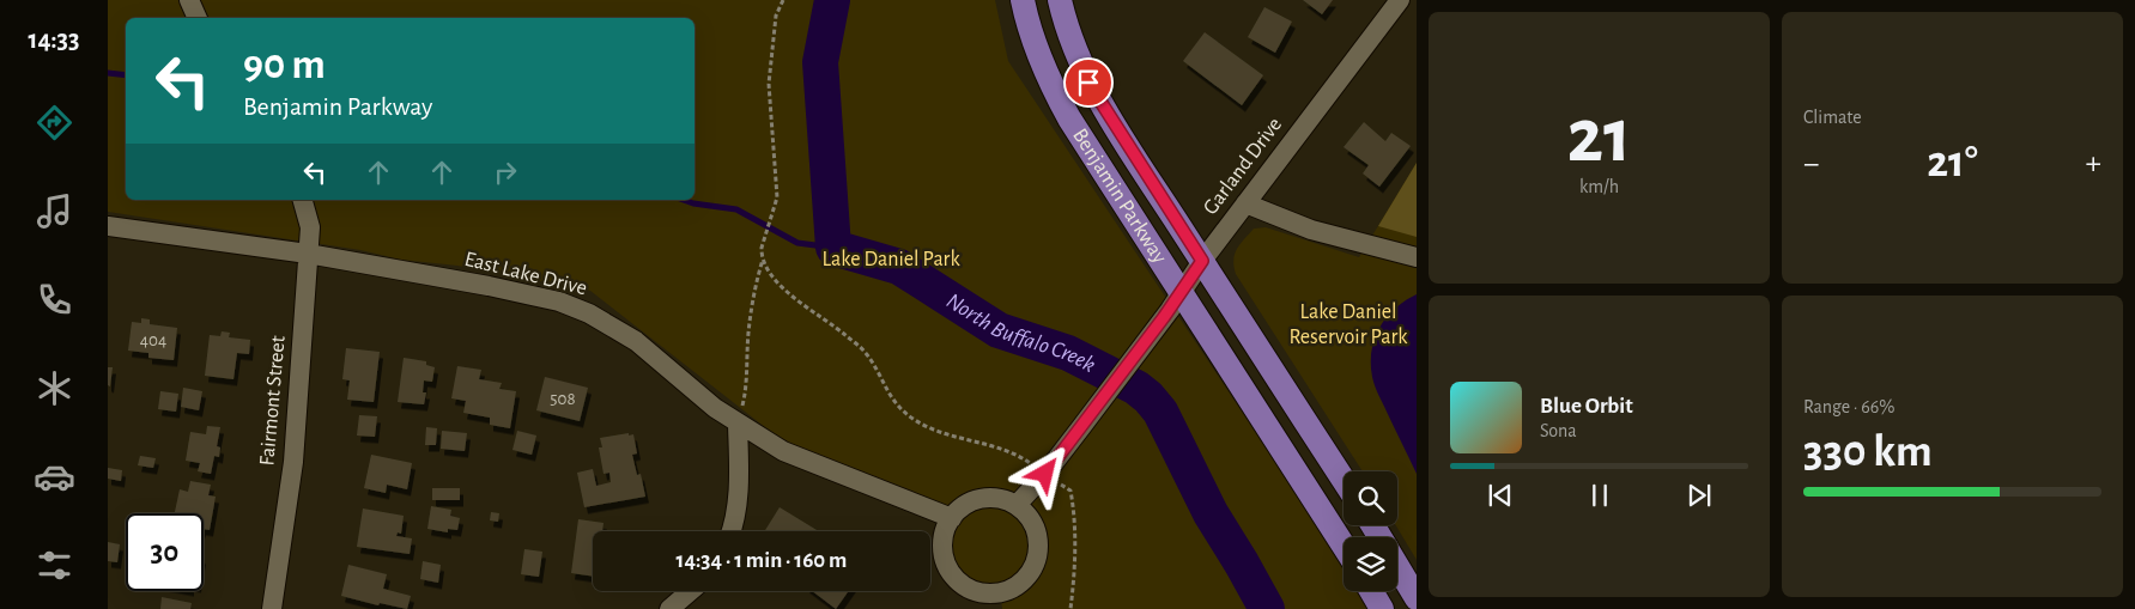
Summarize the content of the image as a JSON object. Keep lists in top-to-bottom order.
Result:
{
  "streets": {
    "main road": ["Benjamin Parkway"],
    "street": ["Garland Drive", "East Lake Drive", "Fairmont Street"]
  },
  "crossings": [
    ["Garland Drive", "Benjamin Parkway"],
    ["Garland Drive", "East Lake Drive"],
    ["East Lake Drive", "Fairmont Street"]
  ],
  "water": ["North Buffalo Creek"],
  "parks": ["Lake Daniel Park", "Lake Daniel Reservoir Park"],
  "house_numbers": ["404", "508"],
  "page": {
    "tabs": "14:33",
    "tile": [
      ["21", "km/h"],
      "Climate",
      ["Range · 66%", "330 km"]
    ],
    "turn": ["90 m", "Benjamin Parkway"],
    "heat": ["−", "21°", "+"],
    "song": ["Blue Orbit", "Sona"],
    "limit": "30",
    "trip": "14:34 · 1 min · 160 m"
  }
}
